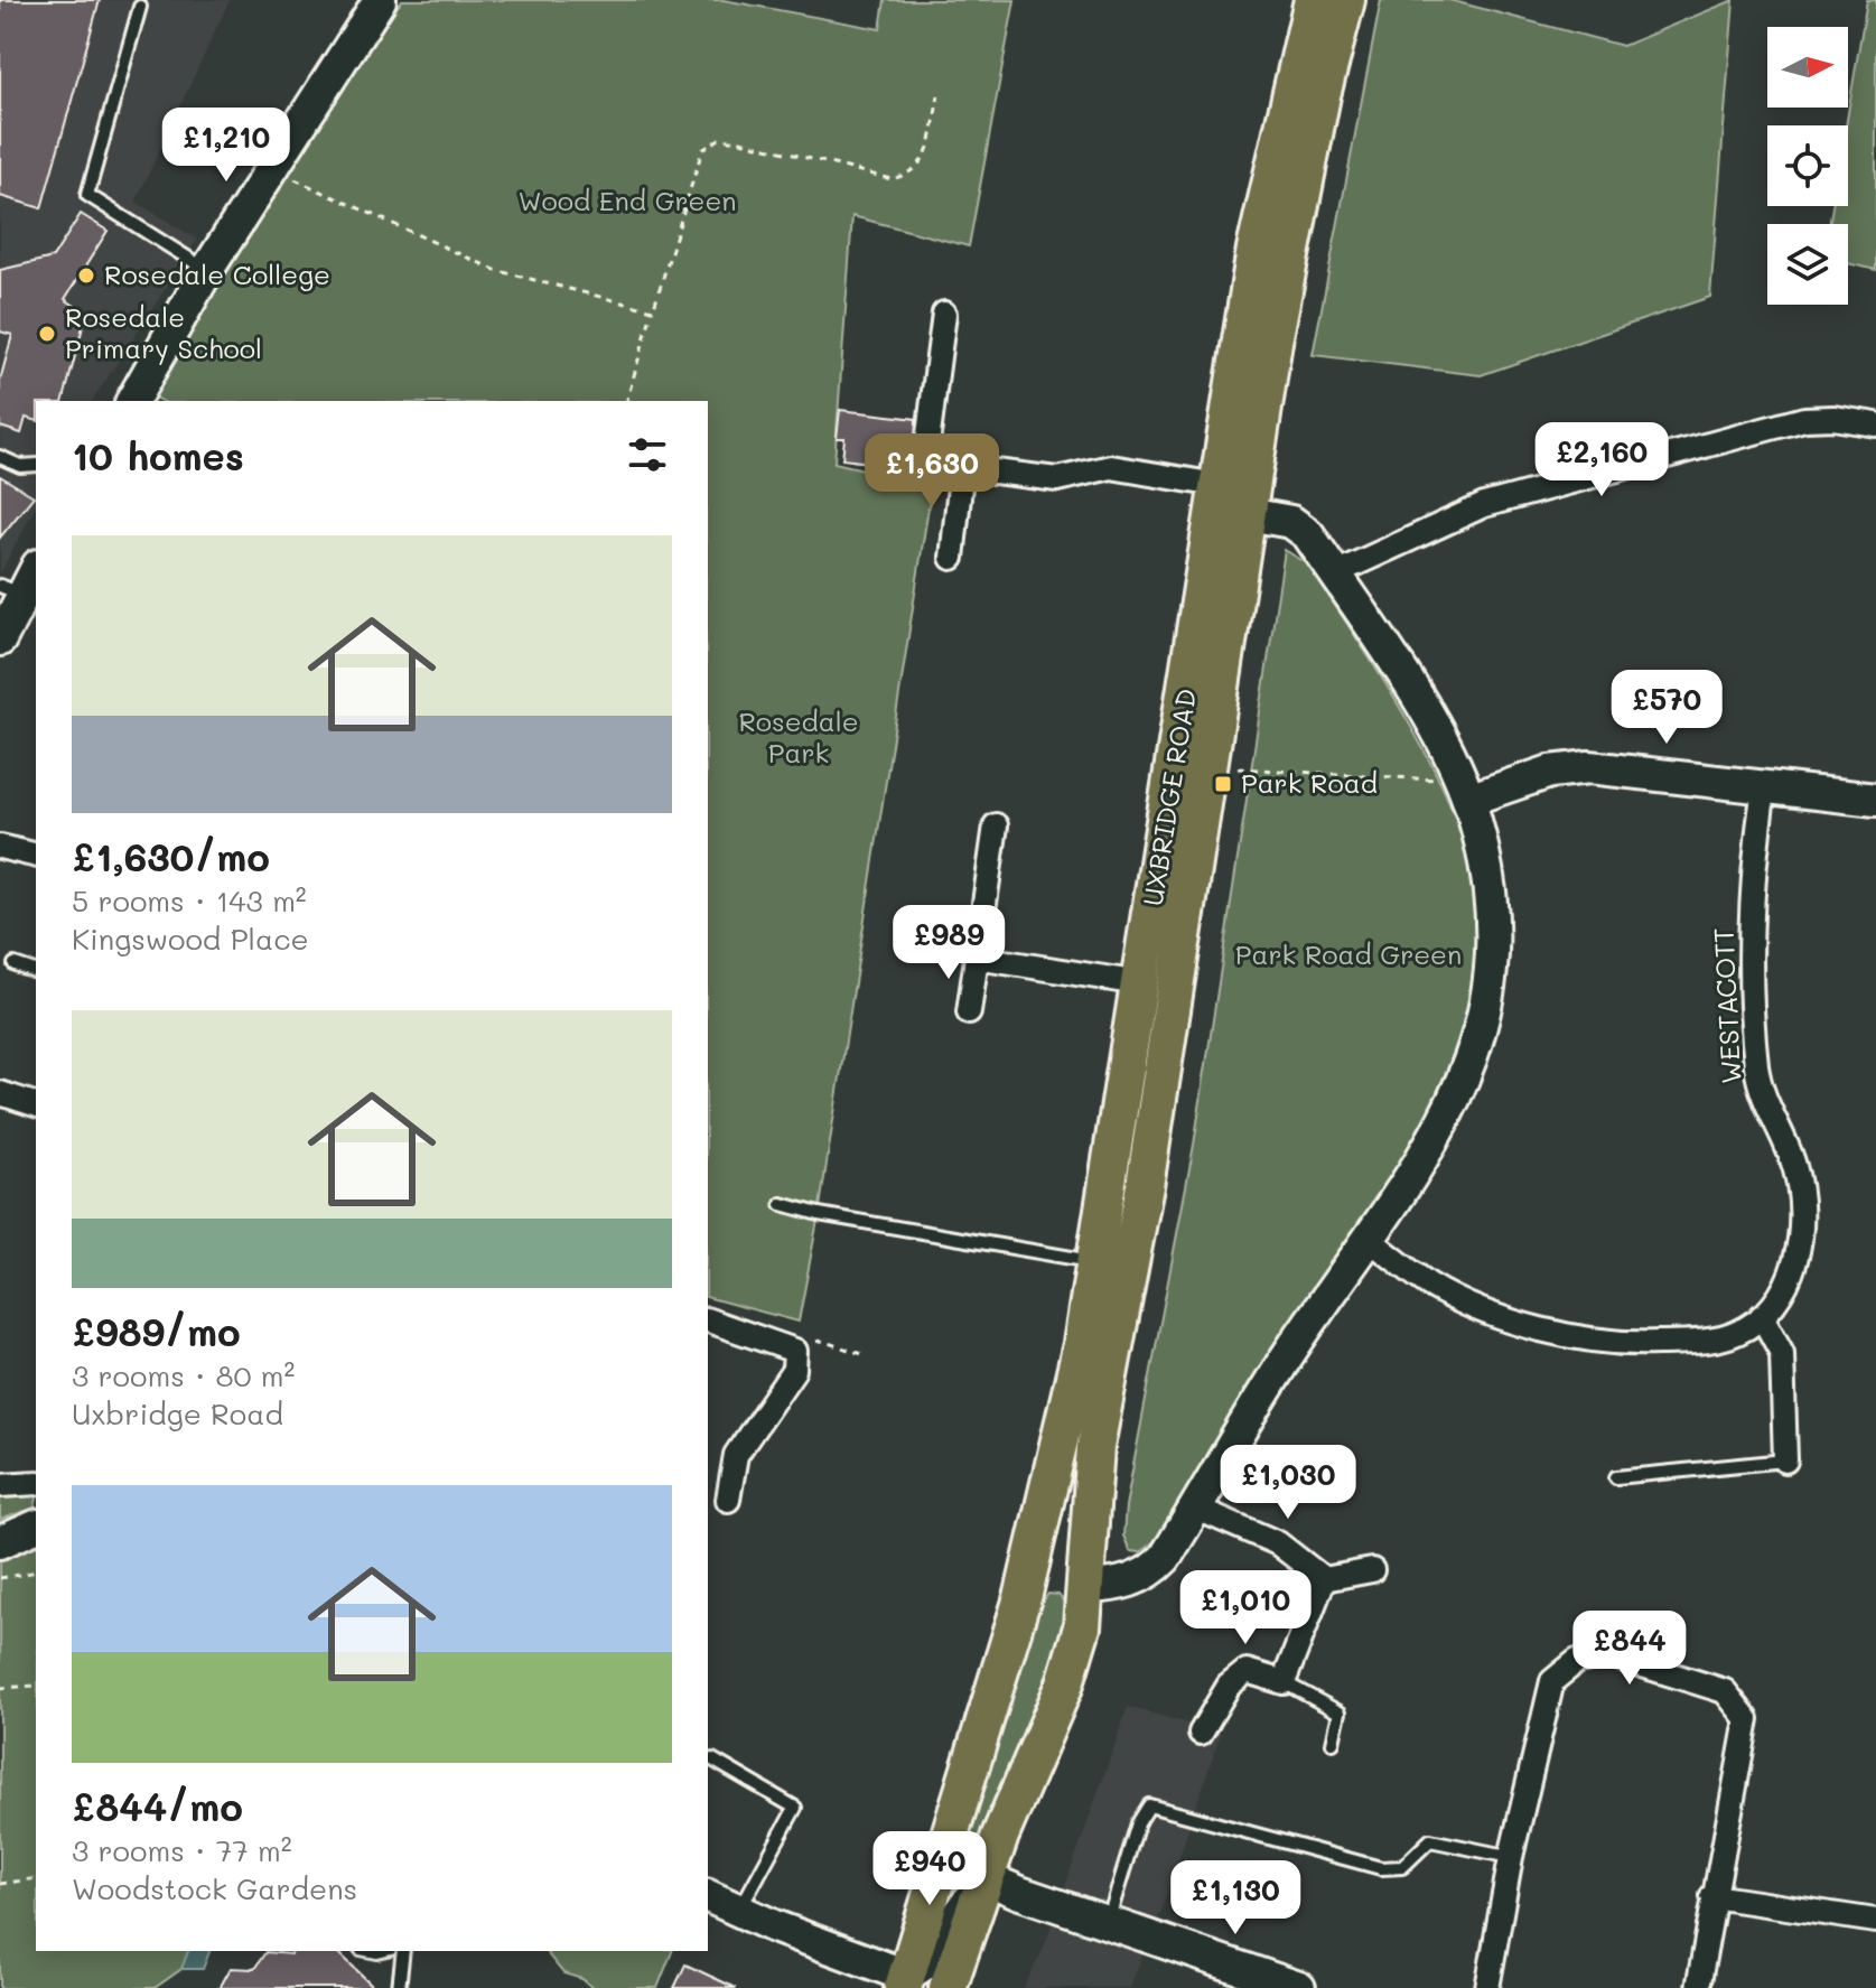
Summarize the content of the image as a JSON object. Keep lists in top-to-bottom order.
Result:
{
  "streets": {
    "main road": ["UXBRIDGE ROAD"],
    "street": ["WESTACOTT"]
  },
  "parks": ["Wood End Green", "Rosedale Park", "Park Road Green"],
  "places": {
    "other": ["Rosedale College", "Rosedale Primary School"],
    "transit": ["Park Road"]
  },
  "north": "right",
  "page": {
    "price": [
      "£1,210",
      "£2,160",
      "£1,630",
      "£570",
      "£989",
      "£1,030",
      "£1,010",
      "£844",
      "£940",
      "£1,130"
    ],
    "heading": "10 homes",
    "list": [
      {
        "name": "£1,630/mo",
        "note": "5 rooms · 143 m² · Kingswood Place"
      },
      {
        "name": "£989/mo",
        "note": "3 rooms · 80 m² · Uxbridge Road"
      },
      {
        "name": "£844/mo",
        "note": "3 rooms · 77 m² · Woodstock Gardens"
      }
    ]
  }
}
